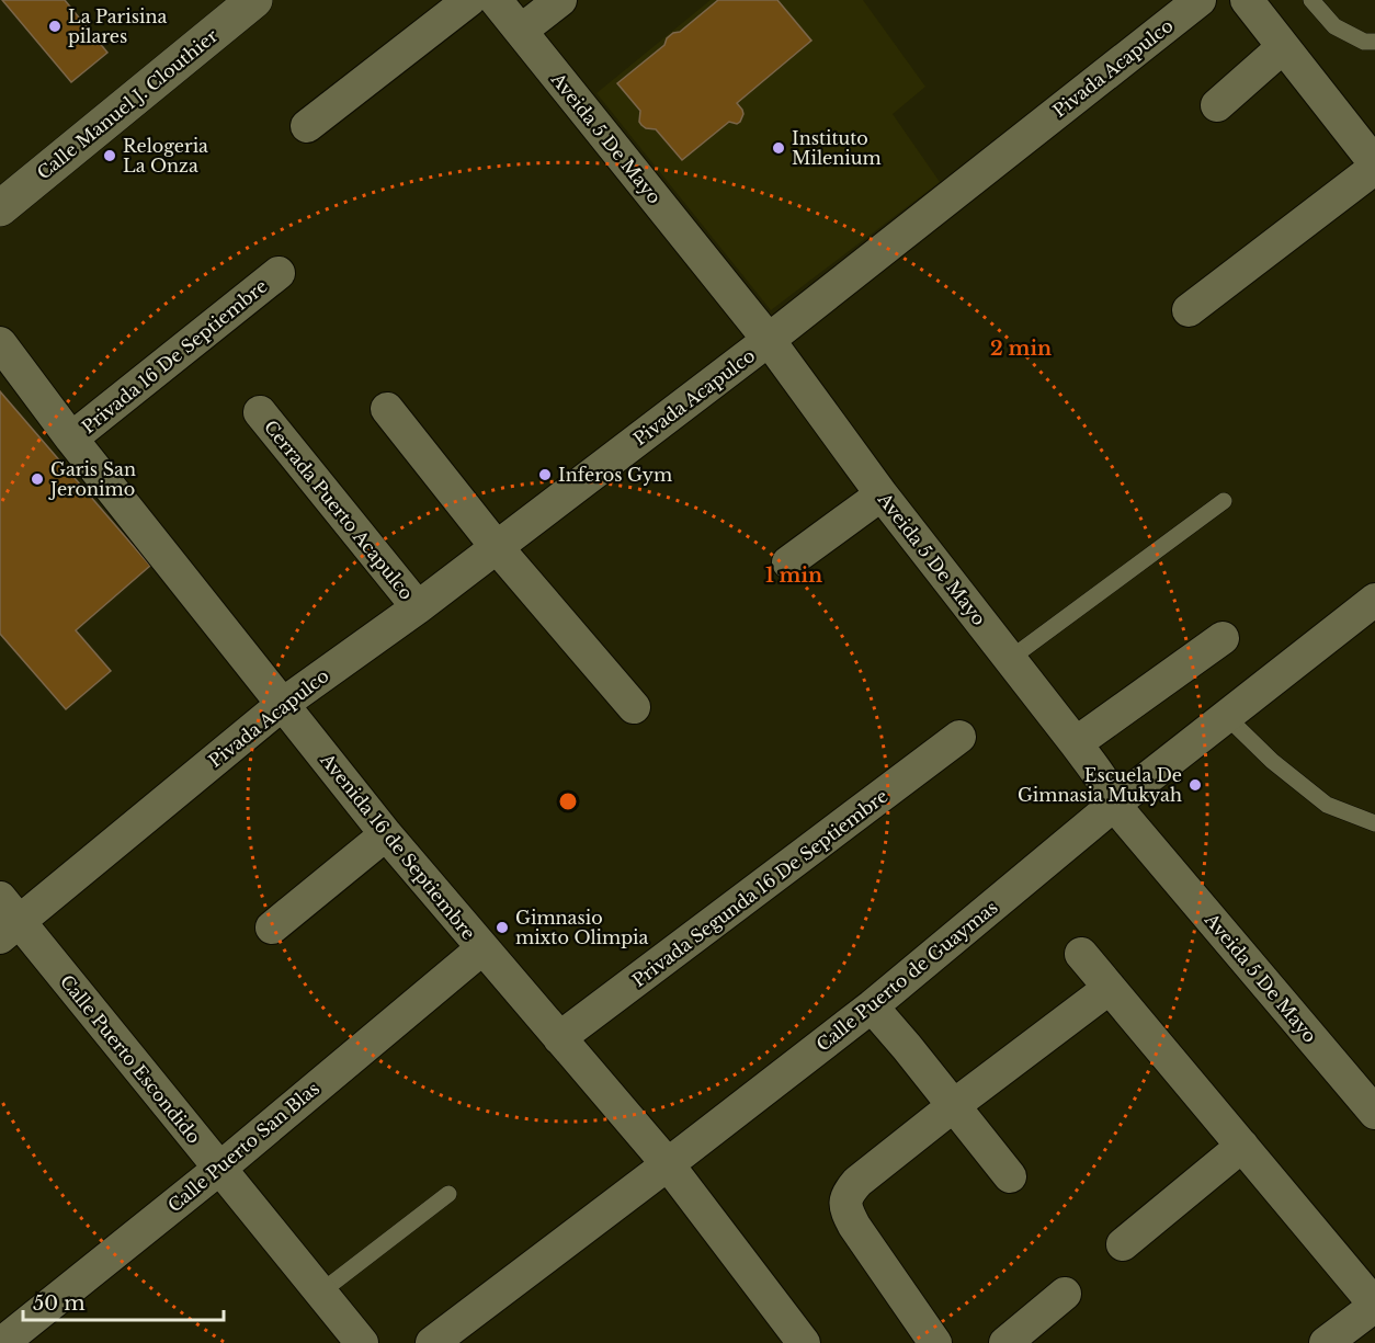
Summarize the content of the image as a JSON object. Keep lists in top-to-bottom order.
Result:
{
  "streets": {
    "street": [
      "Pivada Acapulco",
      "Calle Manuel J. Clouthier",
      "Aveida 5 De Mayo",
      "Privada 16 De Septiembre",
      "Cerrada Puerto Acapulco",
      "Avenida 16 de Septiembre",
      "Privada Segunda 16 De Septiembre",
      "Calle Puerto de Guaymas",
      "Calle Puerto Escondido",
      "Calle Puerto San Blas"
    ]
  },
  "crossings": [
    ["Pivada Acapulco", "Aveida 5 De Mayo"],
    ["Pivada Acapulco", "Cerrada Puerto Acapulco"],
    ["Pivada Acapulco", "Avenida 16 de Septiembre"],
    ["Pivada Acapulco", "Calle Puerto Escondido"],
    ["Aveida 5 De Mayo", "Calle Puerto de Guaymas"],
    ["Privada 16 De Septiembre", "Avenida 16 de Septiembre"],
    ["Avenida 16 de Septiembre", "Privada Segunda 16 De Septiembre"],
    ["Avenida 16 de Septiembre", "Calle Puerto de Guaymas"],
    ["Avenida 16 de Septiembre", "Calle Puerto San Blas"],
    ["Calle Puerto Escondido", "Calle Puerto San Blas"]
  ],
  "places": [
    "La Parisina pilares",
    "Instituto Milenium",
    "Relogeria La Onza",
    "Inferos Gym",
    "Garis San Jeronimo",
    "Escuela De Gimnasia Mukyah",
    "Gimnasio mixto Olimpia"
  ],
  "scale_bar": "50 m",
  "rings": ["2 min", "1 min"]
}
